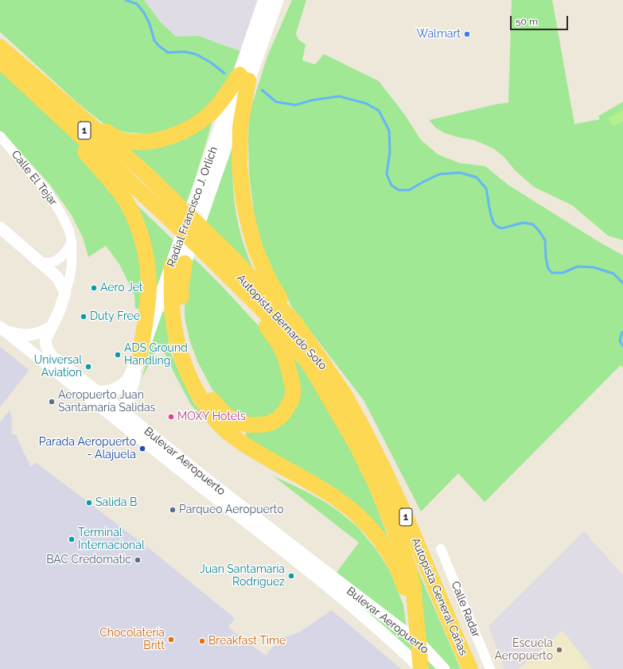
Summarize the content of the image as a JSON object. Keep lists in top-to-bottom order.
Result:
{
  "streets": {
    "highway": ["1", "Autopista Bernardo Soto", "Autopista General Cañas"],
    "main road": ["Radial Francisco J. Orlich"],
    "street": ["Calle El Tejar", "Bulevar Aeropuerto", "Calle Radar"]
  },
  "crossings": [
    ["1", "Autopista Bernardo Soto"],
    ["Calle El Tejar", "Bulevar Aeropuerto"],
    ["Radial Francisco J. Orlich", "Bulevar Aeropuerto"],
    ["Autopista Bernardo Soto", "Autopista General Cañas"],
    ["Bulevar Aeropuerto", "Autopista General Cañas"]
  ],
  "places": [
    "Walmart",
    "Aero Jet",
    "Duty Free",
    "ADS Ground Handling",
    "Universal Aviation",
    "Aeropuerto Juan Santamaría Salidas",
    "MOXY Hotels",
    "Parada Aeropuerto - Alajuela",
    "Salida B",
    "Parqueo Aeropuerto",
    "Terminal Internacional",
    "BAC Credomatic",
    "Juan Santamaría Rodríguez",
    "Chocolatería Britt",
    "Breakfast Time",
    "Escuela Aeropuerto"
  ],
  "scale_bar": "50 m"
}
